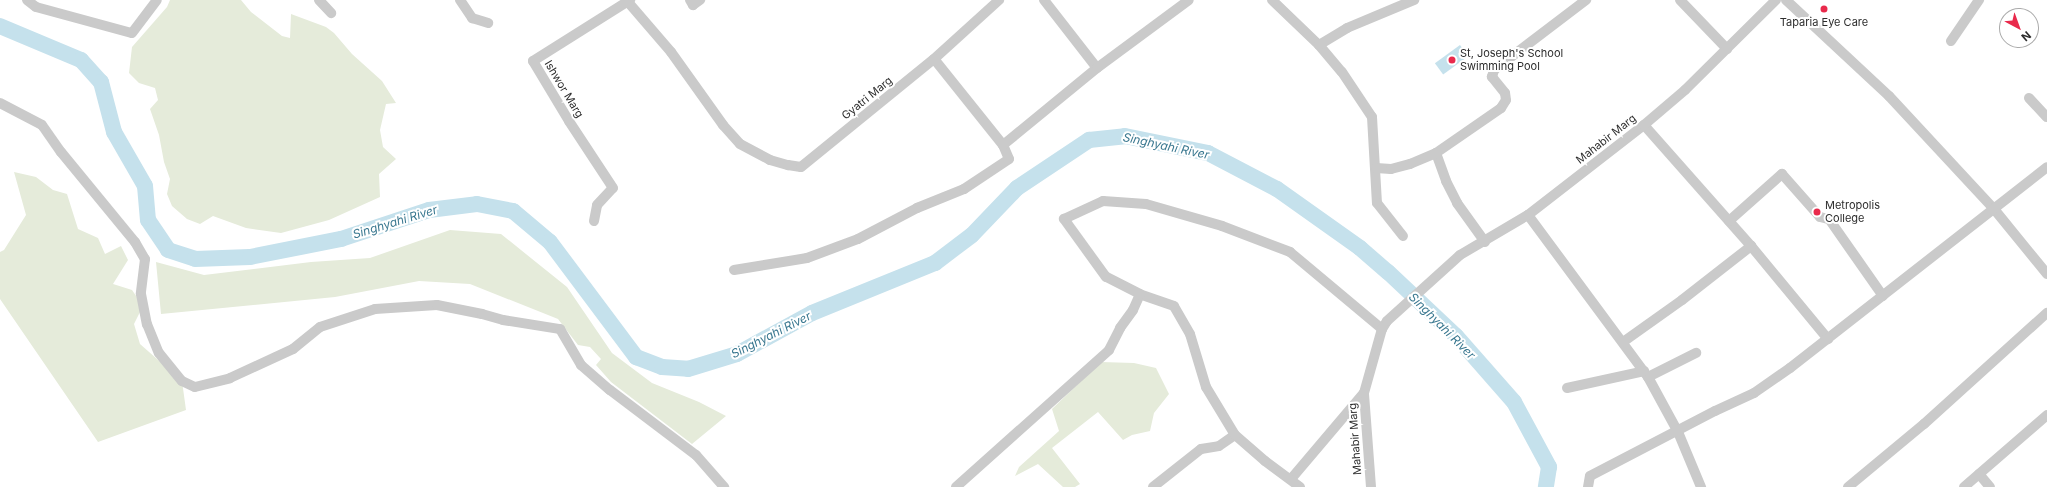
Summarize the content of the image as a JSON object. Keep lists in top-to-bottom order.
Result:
{
  "streets": {
    "street": ["Ishwor Marg", "Gyatri Marg", "Mahabir Marg"]
  },
  "crossings": [
    ["Ishwor Marg", "Gyatri Marg"]
  ],
  "water": ["Singhyahi River"],
  "places": ["Taparia Eye Care", "St, Joseph's School Swimming Pool", "Metropolis College"],
  "north": "bottom right"
}
